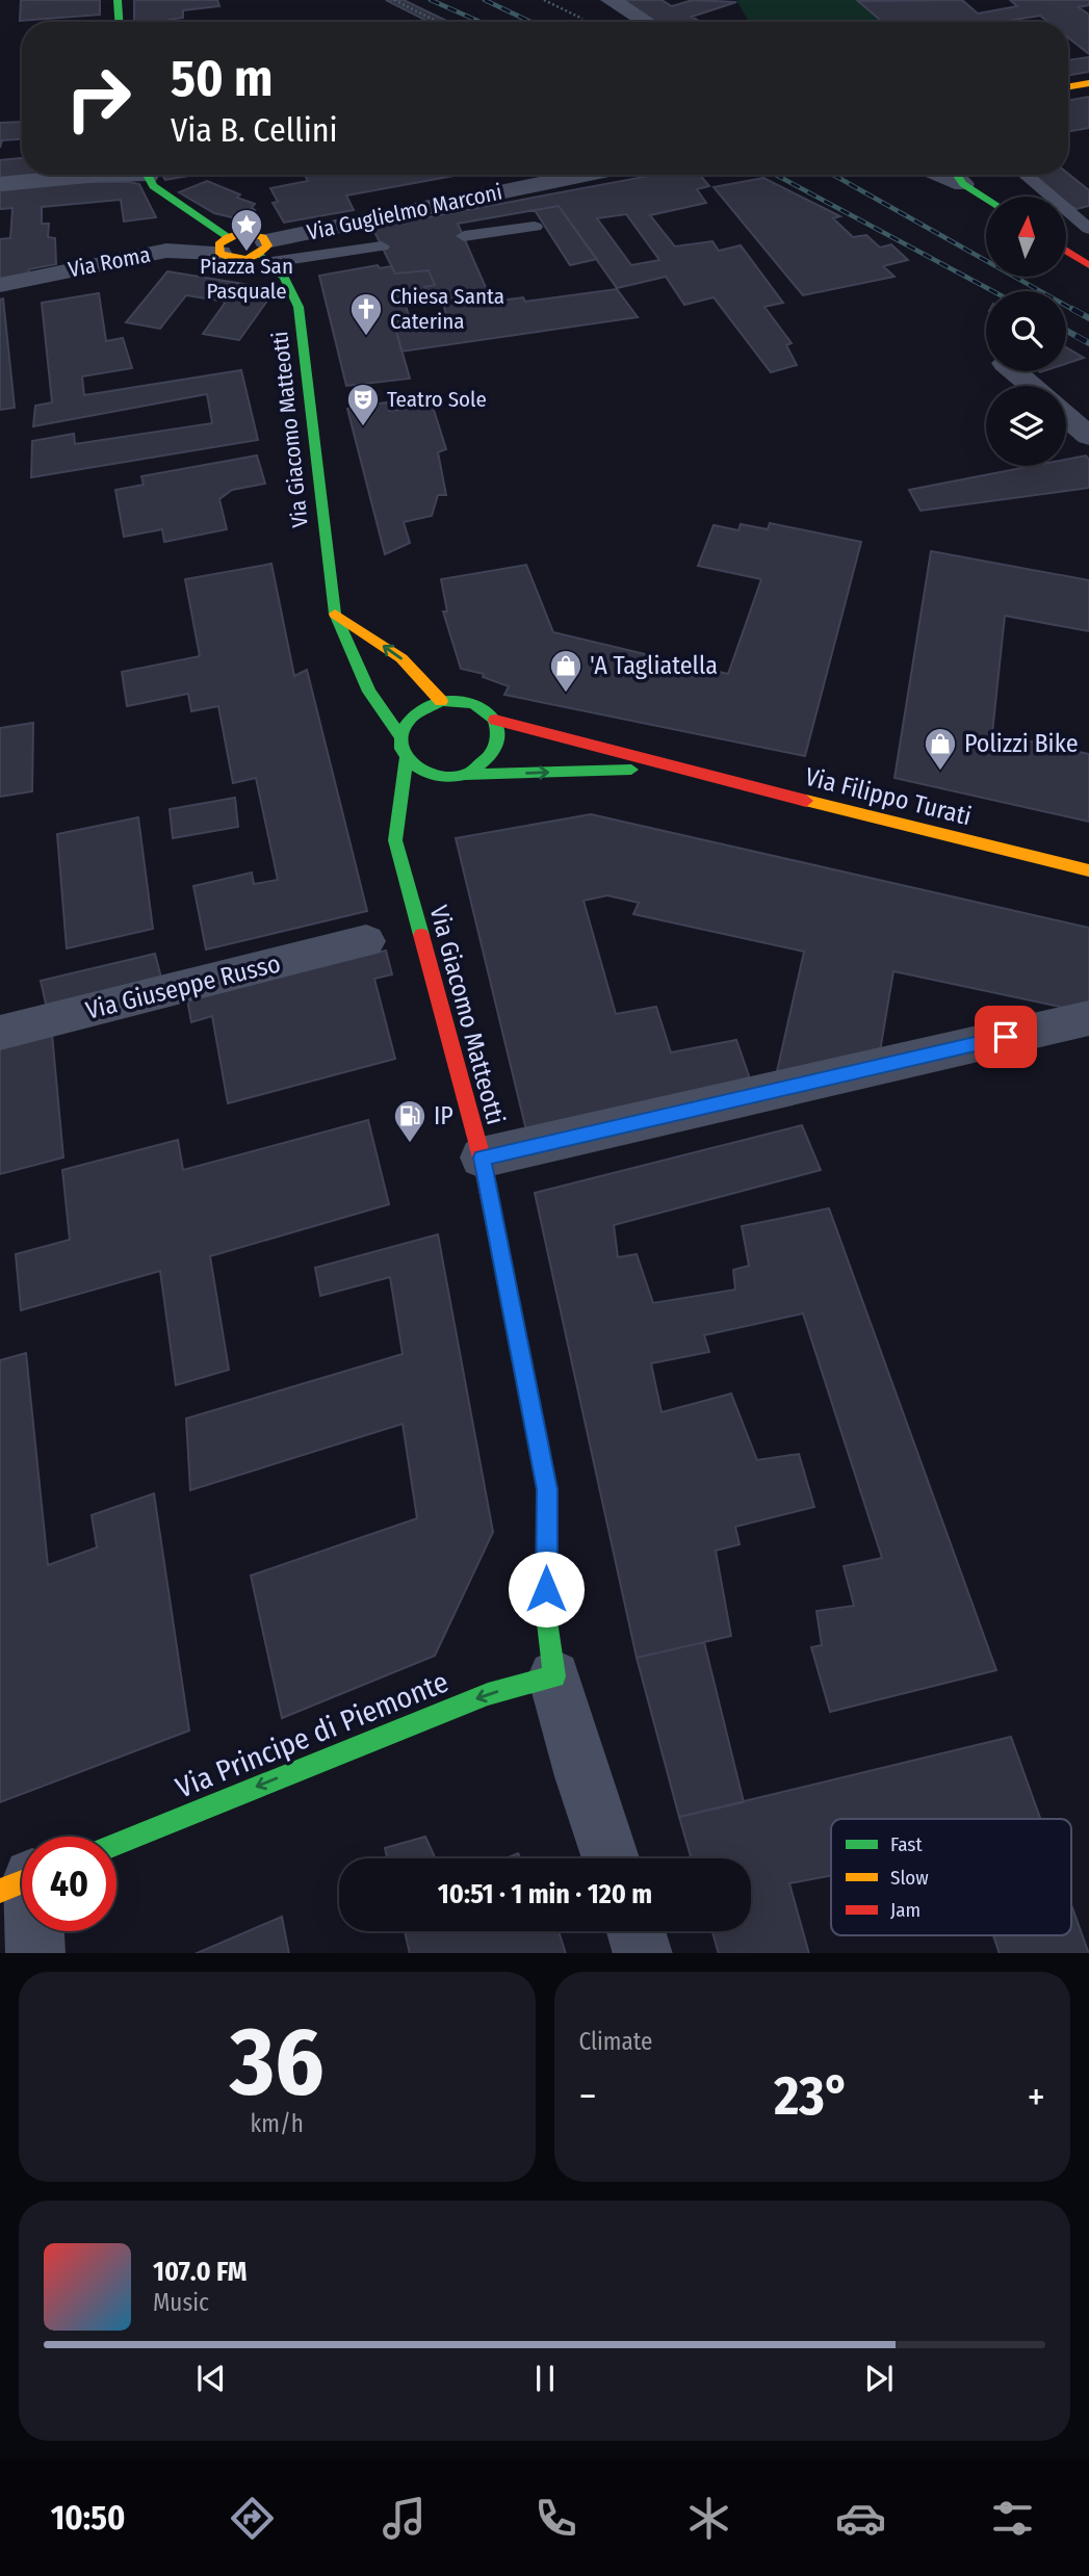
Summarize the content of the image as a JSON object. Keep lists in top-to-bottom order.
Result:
{
  "streets": {
    "street": [
      "Via Guglielmo Marconi",
      "Via Roma",
      "Via Giacomo Matteotti",
      "Via Filippo Turati",
      "Via Giuseppe Russo",
      "Via Principe di Piemonte"
    ]
  },
  "crossings": [
    ["Via Guglielmo Marconi", "Via Giacomo Matteotti"],
    ["Via Giacomo Matteotti", "Via Filippo Turati"],
    ["Via Giacomo Matteotti", "Via Principe di Piemonte"]
  ],
  "one_way": ["Via Principe di Piemonte"],
  "places": {
    "place": ["Piazza San Pasquale"],
    "church": ["Chiesa Santa Caterina"],
    "theatre": ["Teatro Sole"],
    "shop": ["'A Tagliatella", "Polizzi Bike"],
    "fuel station": ["IP"]
  },
  "legend": ["Fast", "Slow", "Jam"],
  "north": "top",
  "page": {
    "turn": ["50 m", "Via B. Cellini"],
    "limit": "40",
    "trip": "10:51 · 1 min · 120 m",
    "tile": [
      ["36", "km/h"],
      "Climate"
    ],
    "heat": ["−", "23°", "+"],
    "song": ["107.0 FM", "Music"],
    "tabs": "10:50"
  }
}
